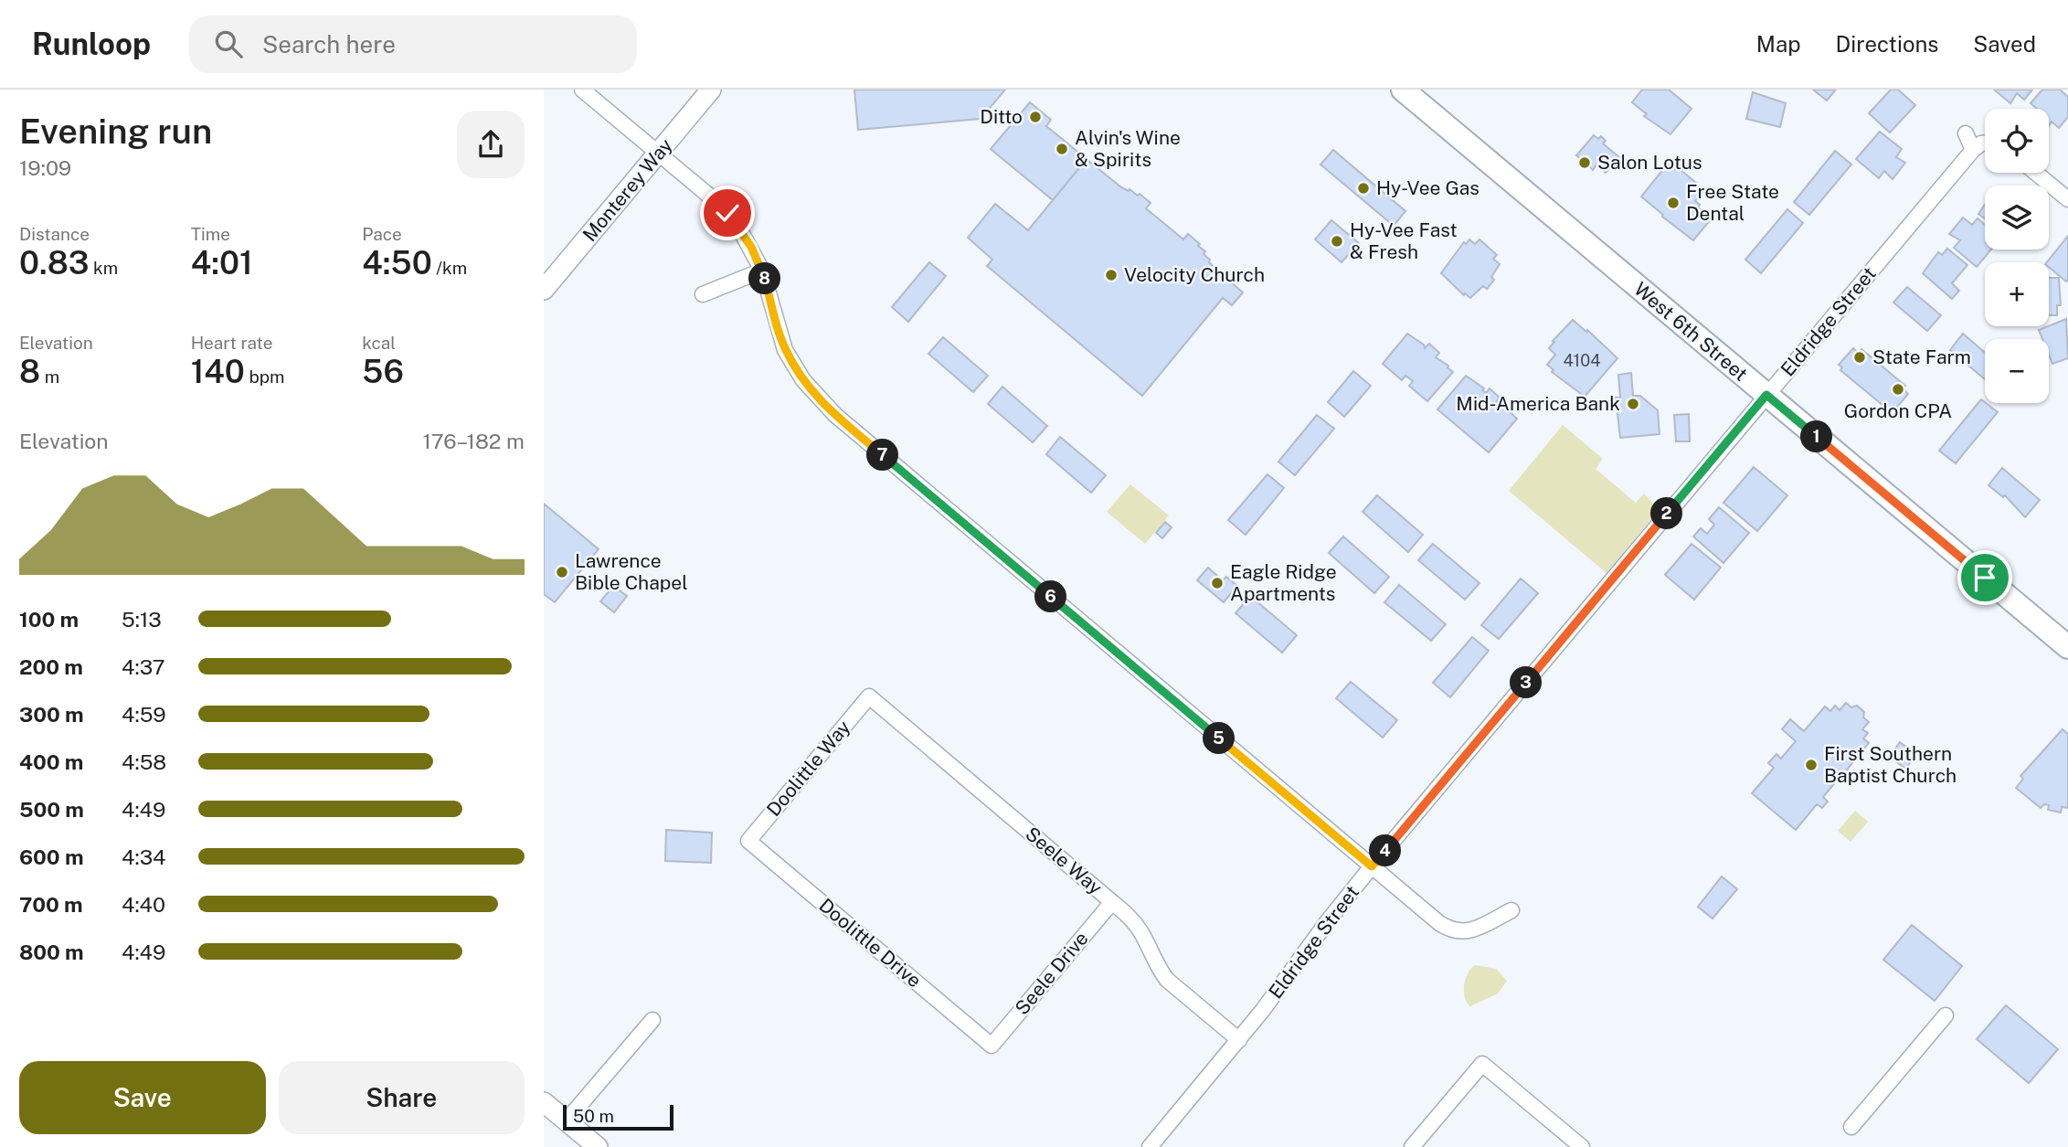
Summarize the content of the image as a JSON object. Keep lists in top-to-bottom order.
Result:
{
  "streets": {
    "main road": ["West 6th Street"],
    "street": [
      "Monterey Way",
      "Eldridge Street",
      "Doolittle Way",
      "Seele Way",
      "Doolittle Drive",
      "Seele Drive"
    ]
  },
  "crossings": [
    ["Eldridge Street", "West 6th Street"],
    ["Eldridge Street", "Seele Way"],
    ["Doolittle Way", "Seele Way"],
    ["Doolittle Way", "Doolittle Drive"],
    ["Seele Way", "Seele Drive"],
    ["Doolittle Drive", "Seele Drive"]
  ],
  "places": [
    "Ditto",
    "Alvin's Wine & Spirits",
    "Salon Lotus",
    "Hy-Vee Gas",
    "Free State Dental",
    "Hy-Vee Fast & Fresh",
    "Velocity Church",
    "State Farm",
    "Gordon CPA",
    "Mid-America Bank",
    "Lawrence Bible Chapel",
    "Eagle Ridge Apartments",
    "First Southern Baptist Church"
  ],
  "house_numbers": ["4104"],
  "scale_bar": "50 m",
  "page": {
    "header": "Runloop",
    "search": "Search here",
    "nav": ["Map", "Directions", "Saved"],
    "heading": ["Evening run", "19:09"],
    "map_buttons": ["+", "−"],
    "stats": [
      ["Distance", "0.83 km"],
      ["Time", "4:01"],
      ["Pace", "4:50 /km"],
      ["Elevation", "8 m"],
      ["Heart rate", "140 bpm"],
      ["kcal", "56"]
    ],
    "pins": [
      "8",
      "1",
      "7",
      "2",
      "6",
      "3",
      "5",
      "4"
    ],
    "chart": ["Elevation", "176–182 m"],
    "list": [
      {
        "name": "100 m",
        "note": "5:13"
      },
      {
        "name": "200 m",
        "note": "4:37"
      },
      {
        "name": "300 m",
        "note": "4:59"
      },
      {
        "name": "400 m",
        "note": "4:58"
      },
      {
        "name": "500 m",
        "note": "4:49"
      },
      {
        "name": "600 m",
        "note": "4:34"
      },
      {
        "name": "700 m",
        "note": "4:40"
      },
      {
        "name": "800 m",
        "note": "4:49"
      }
    ],
    "buttons": ["Save", "Share"],
    "scale": "50 m"
  }
}
